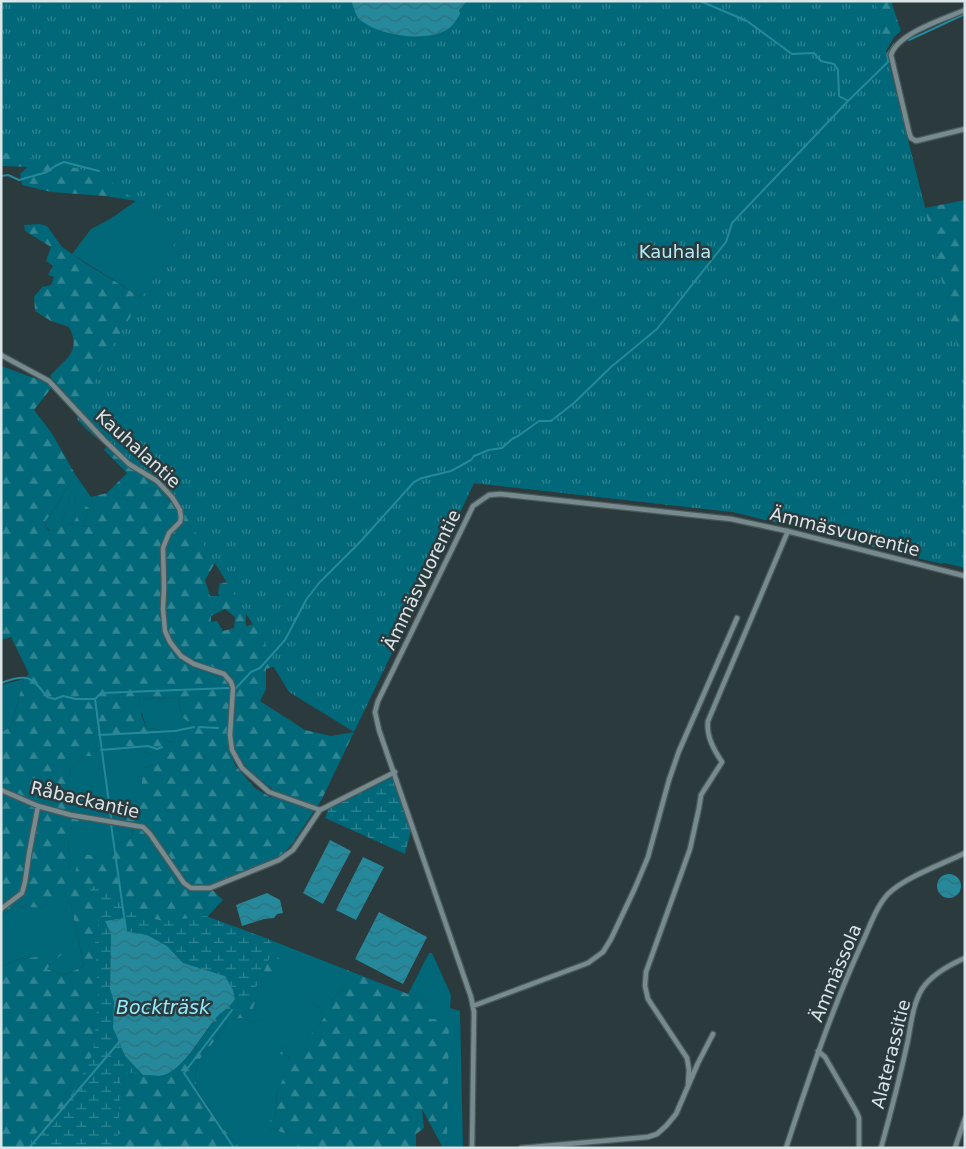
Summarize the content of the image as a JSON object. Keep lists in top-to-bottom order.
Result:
{
  "streets": {
    "street": [
      "Kauhalantie",
      "Ämmäsvuorentie",
      "Råbackantie",
      "Ämmässola",
      "Alaterassitie"
    ]
  },
  "crossings": [
    ["Kauhalantie", "Råbackantie"],
    ["Ämmäsvuorentie", "Råbackantie"]
  ],
  "water": ["Bockträsk"],
  "parks": ["Kauhala"]
}
